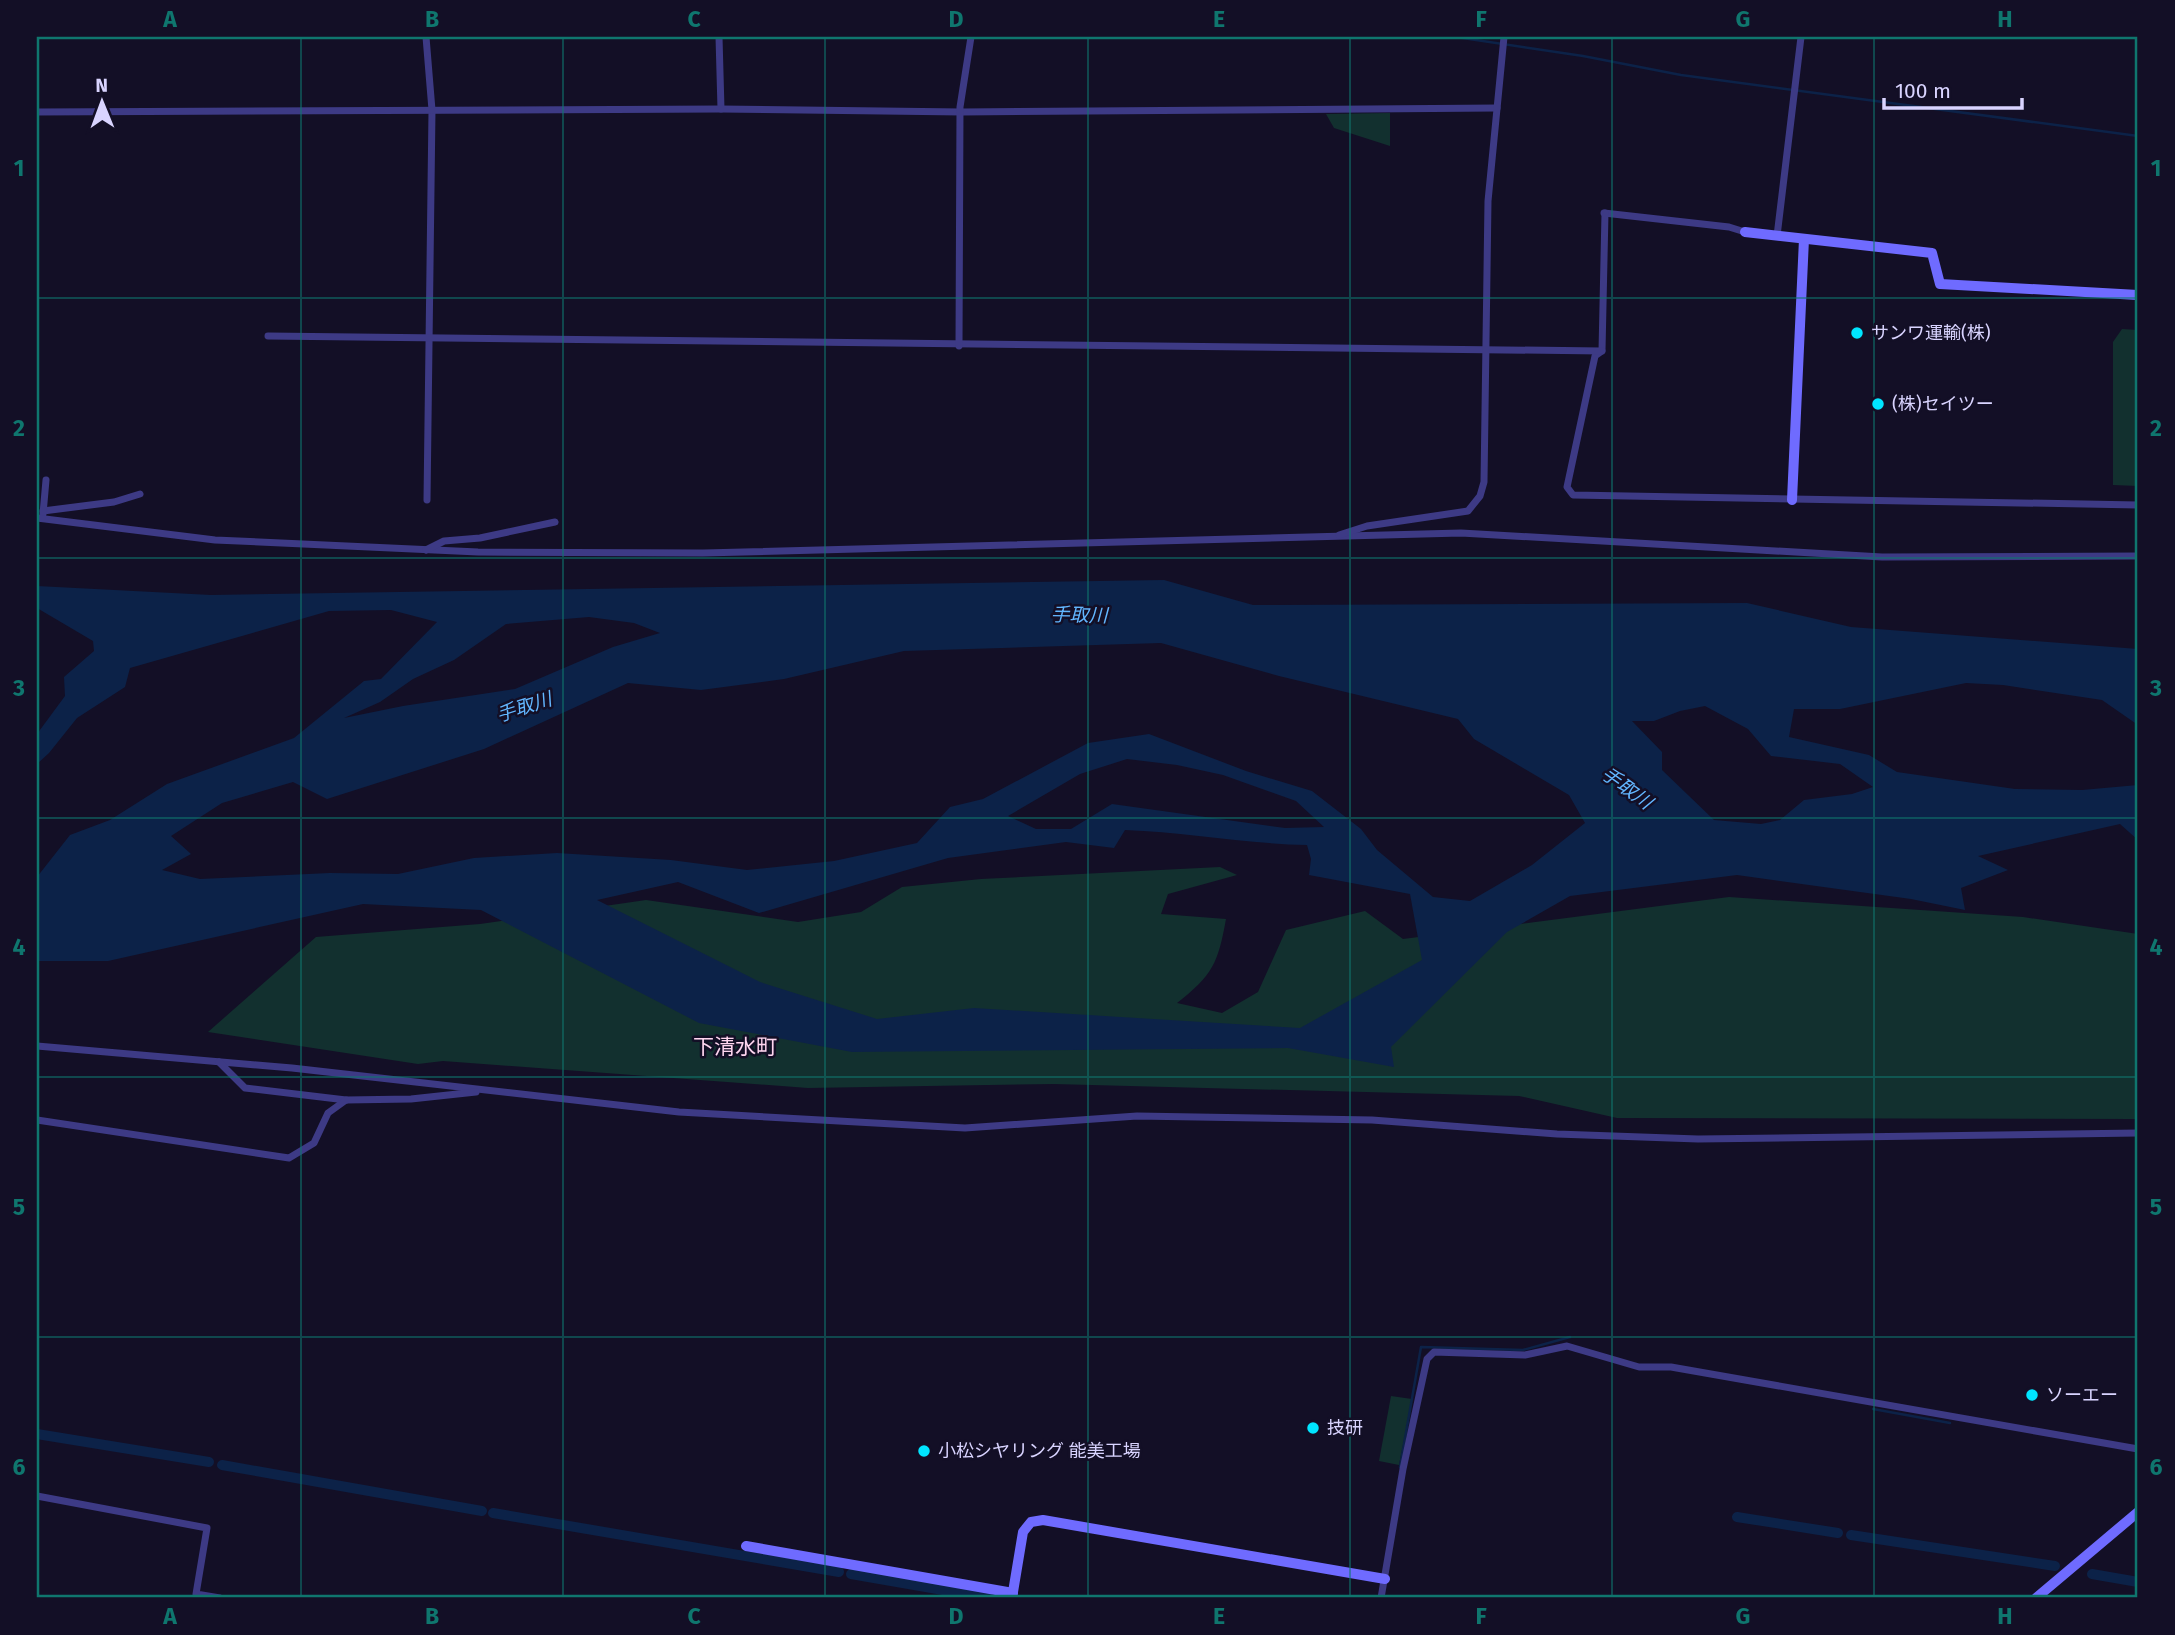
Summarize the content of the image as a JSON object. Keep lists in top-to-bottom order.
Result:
{
  "districts": ["下清水町"],
  "water": ["手取川"],
  "places": [
    "サンワ運輸(株)",
    "(株)セイツー",
    "ソーエー",
    "技研",
    "小松シヤリング 能美工場"
  ],
  "scale_bar": "100 m",
  "north": "top",
  "grid": {
    "columns": [
      "A",
      "B",
      "C",
      "D",
      "E",
      "F",
      "G",
      "H"
    ],
    "rows": [
      "1",
      "2",
      "3",
      "4",
      "5",
      "6"
    ]
  }
}
